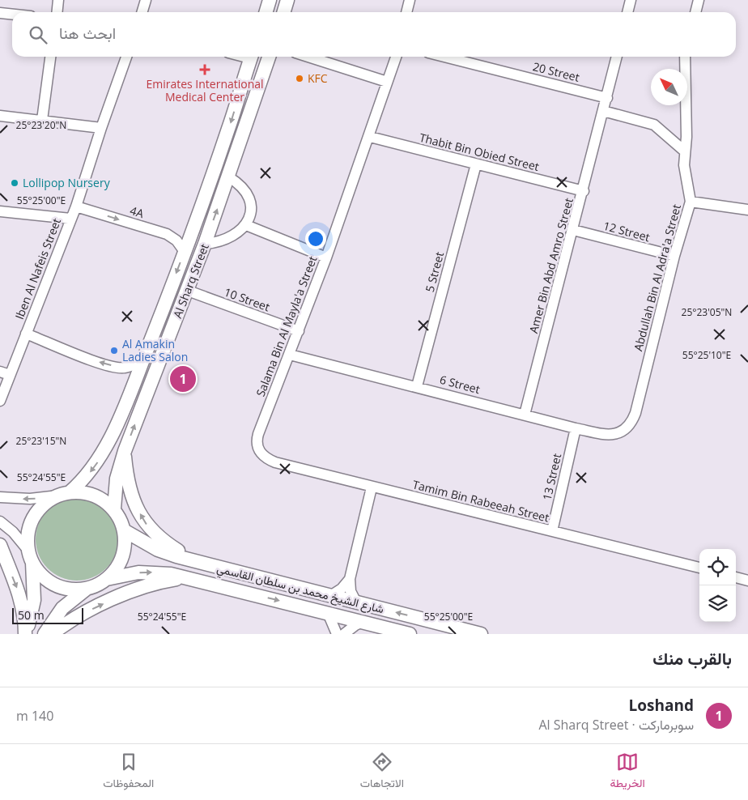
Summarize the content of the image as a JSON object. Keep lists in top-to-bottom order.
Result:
{
  "streets": {
    "main road": ["Al Sharq Street", "شارع الشيخ محمد بن سلطان القاسمي"],
    "street": [
      "20 Street",
      "Thabit Bin Obied Street",
      "4A",
      "12 Street",
      "Amer Bin Abd Amro Street",
      "Iben Al Nafeis Street",
      "5 Street",
      "Abdullah Bin Al Adra'a Street",
      "10 Street",
      "Salama Bin Al Mayla'a Street",
      "6 Street",
      "13 Street",
      "Tamim Bin Rabeeah Street"
    ]
  },
  "crossings": [
    ["20 Street", "Amer Bin Abd Amro Street"],
    ["Thabit Bin Obied Street", "Amer Bin Abd Amro Street"],
    ["Thabit Bin Obied Street", "5 Street"],
    ["Thabit Bin Obied Street", "Salama Bin Al Mayla'a Street"],
    ["4A", "Iben Al Nafeis Street"],
    ["4A", "Al Sharq Street"],
    ["12 Street", "Amer Bin Abd Amro Street"],
    ["12 Street", "Abdullah Bin Al Adra'a Street"],
    ["Amer Bin Abd Amro Street", "6 Street"],
    ["5 Street", "6 Street"],
    ["Abdullah Bin Al Adra'a Street", "6 Street"],
    ["Al Sharq Street", "10 Street"],
    ["Al Sharq Street", "شارع الشيخ محمد بن سلطان القاسمي"],
    ["10 Street", "Salama Bin Al Mayla'a Street"],
    ["Salama Bin Al Mayla'a Street", "6 Street"],
    ["Salama Bin Al Mayla'a Street", "Tamim Bin Rabeeah Street"],
    ["6 Street", "13 Street"],
    ["13 Street", "Tamim Bin Rabeeah Street"]
  ],
  "one_way": ["4A"],
  "places": {
    "health": ["Emirates International Medical Center"],
    "other": ["KFC", "Lollipop Nursery", "Al Amakin Ladies Salon"]
  },
  "scale_bar": "50 m",
  "north": "top left",
  "page": {
    "search": "ابحث هنا",
    "pins": "1",
    "scale": "50 m",
    "heading": "بالقرب منك",
    "list": [
      {
        "mark": "1",
        "name": "Loshand",
        "note": "سوبرماركت · Al Sharq Street",
        "value": "140 m"
      }
    ],
    "nav": ["الخريطة", "الاتجاهات", "المحفوظات"]
  },
  "coordinates": [
    "25°23'20\"N",
    "55°25'00\"E",
    "25°23'05\"N",
    "55°25'10\"E",
    "25°23'15\"N",
    "55°24'55\"E"
  ]
}
